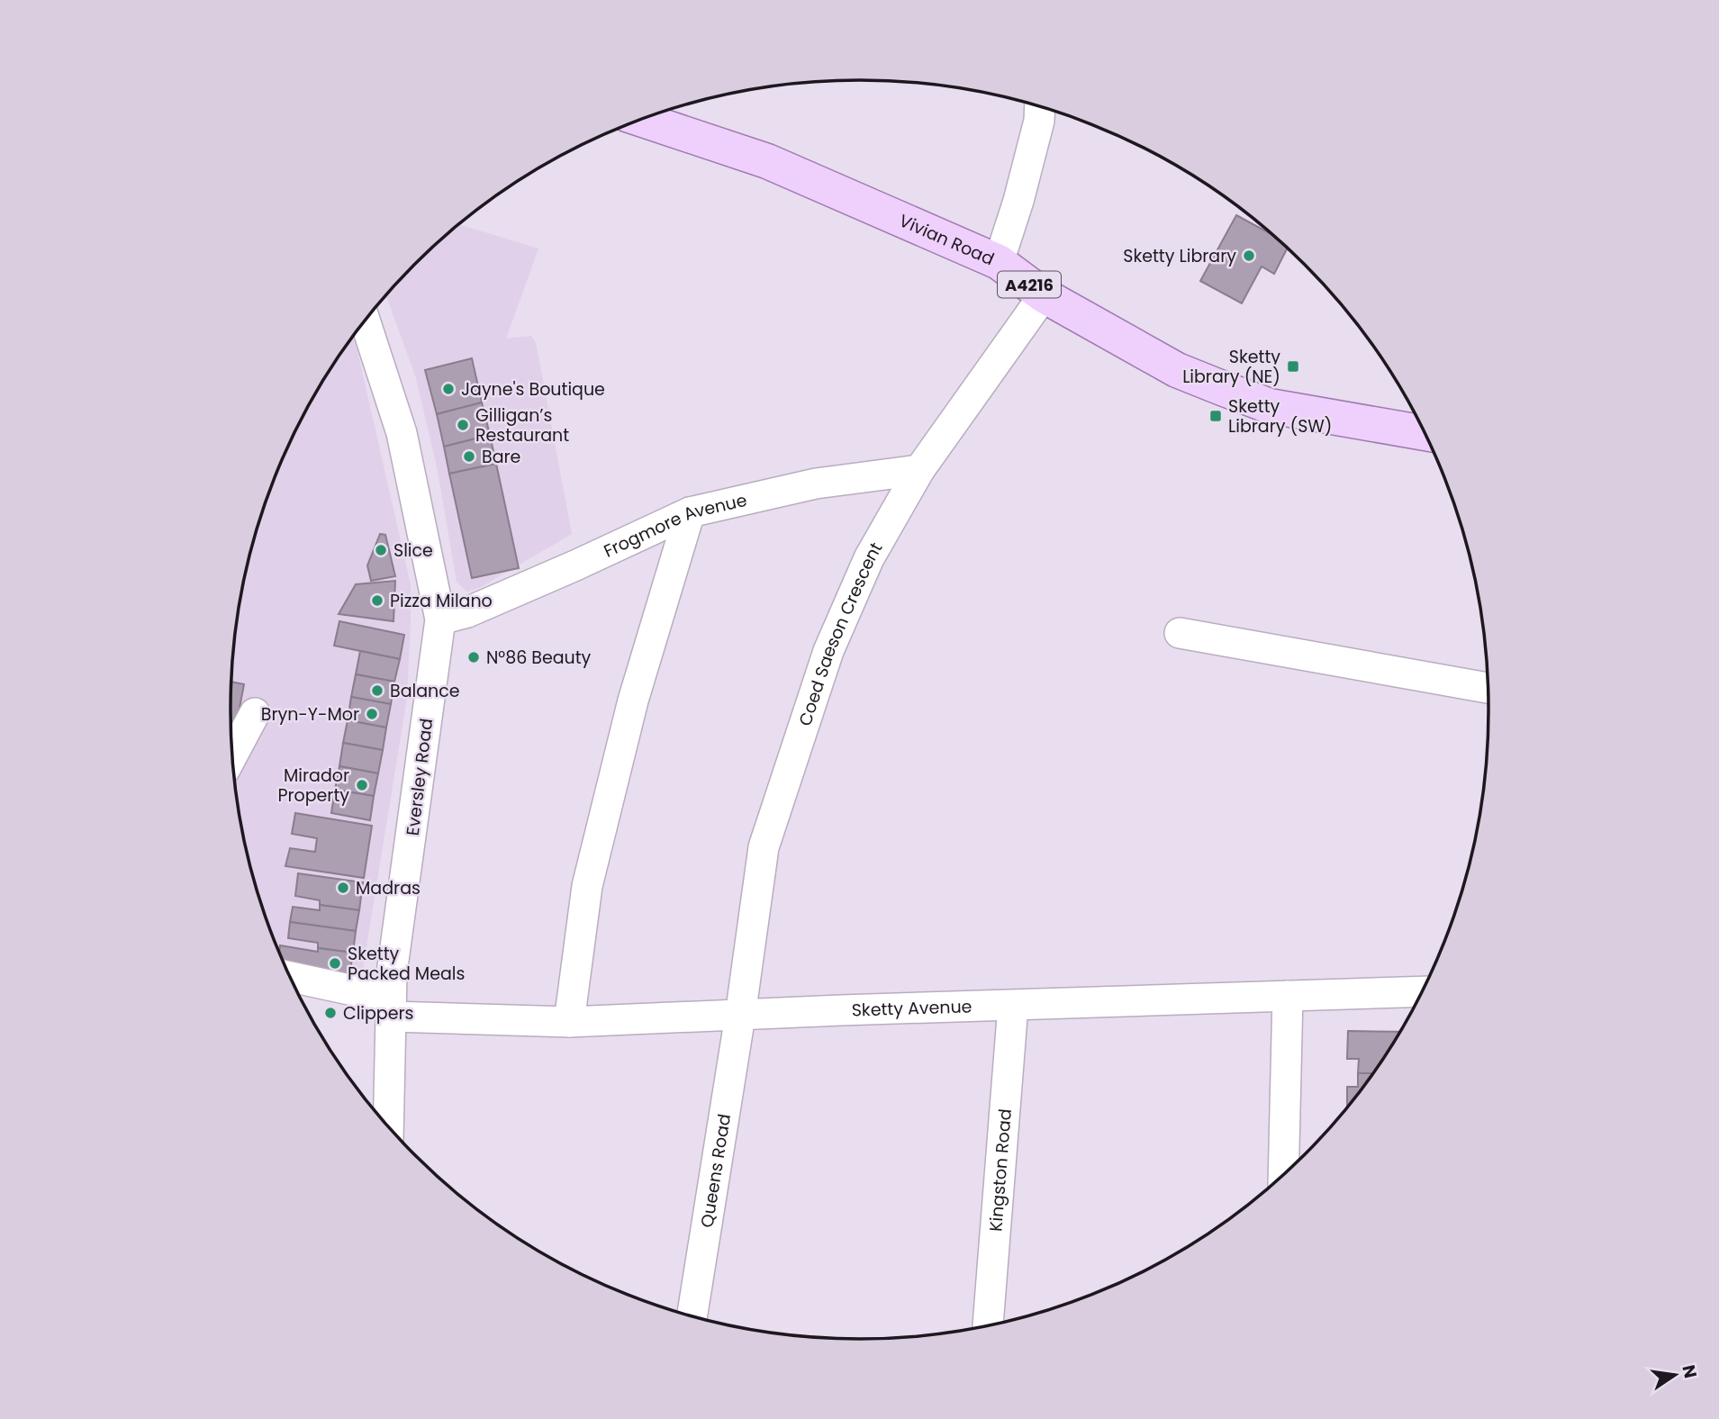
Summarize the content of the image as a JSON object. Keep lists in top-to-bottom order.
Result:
{
  "streets": {
    "main road": ["Vivian Road", "A4216"],
    "street": [
      "Frogmore Avenue",
      "Coed Saeson Crescent",
      "Eversley Road",
      "Sketty Avenue",
      "Queens Road",
      "Kingston Road"
    ]
  },
  "crossings": [
    ["Vivian Road", "Coed Saeson Crescent"],
    ["Frogmore Avenue", "Coed Saeson Crescent"],
    ["Frogmore Avenue", "Eversley Road"],
    ["Coed Saeson Crescent", "Sketty Avenue"],
    ["Coed Saeson Crescent", "Queens Road"],
    ["Eversley Road", "Sketty Avenue"],
    ["Sketty Avenue", "Queens Road"],
    ["Sketty Avenue", "Kingston Road"]
  ],
  "places": {
    "other": [
      "Sketty Library",
      "Jayne's Boutique",
      "Gilligan’s Restaurant",
      "Bare",
      "Slice",
      "Pizza Milano",
      "N°86 Beauty",
      "Balance",
      "Bryn-Y-Mor",
      "Mirador Property",
      "Madras",
      "Sketty Packed Meals",
      "Clippers"
    ],
    "transit": ["Sketty Library (NE)", "Sketty Library (SW)"]
  },
  "north": "right"
}
